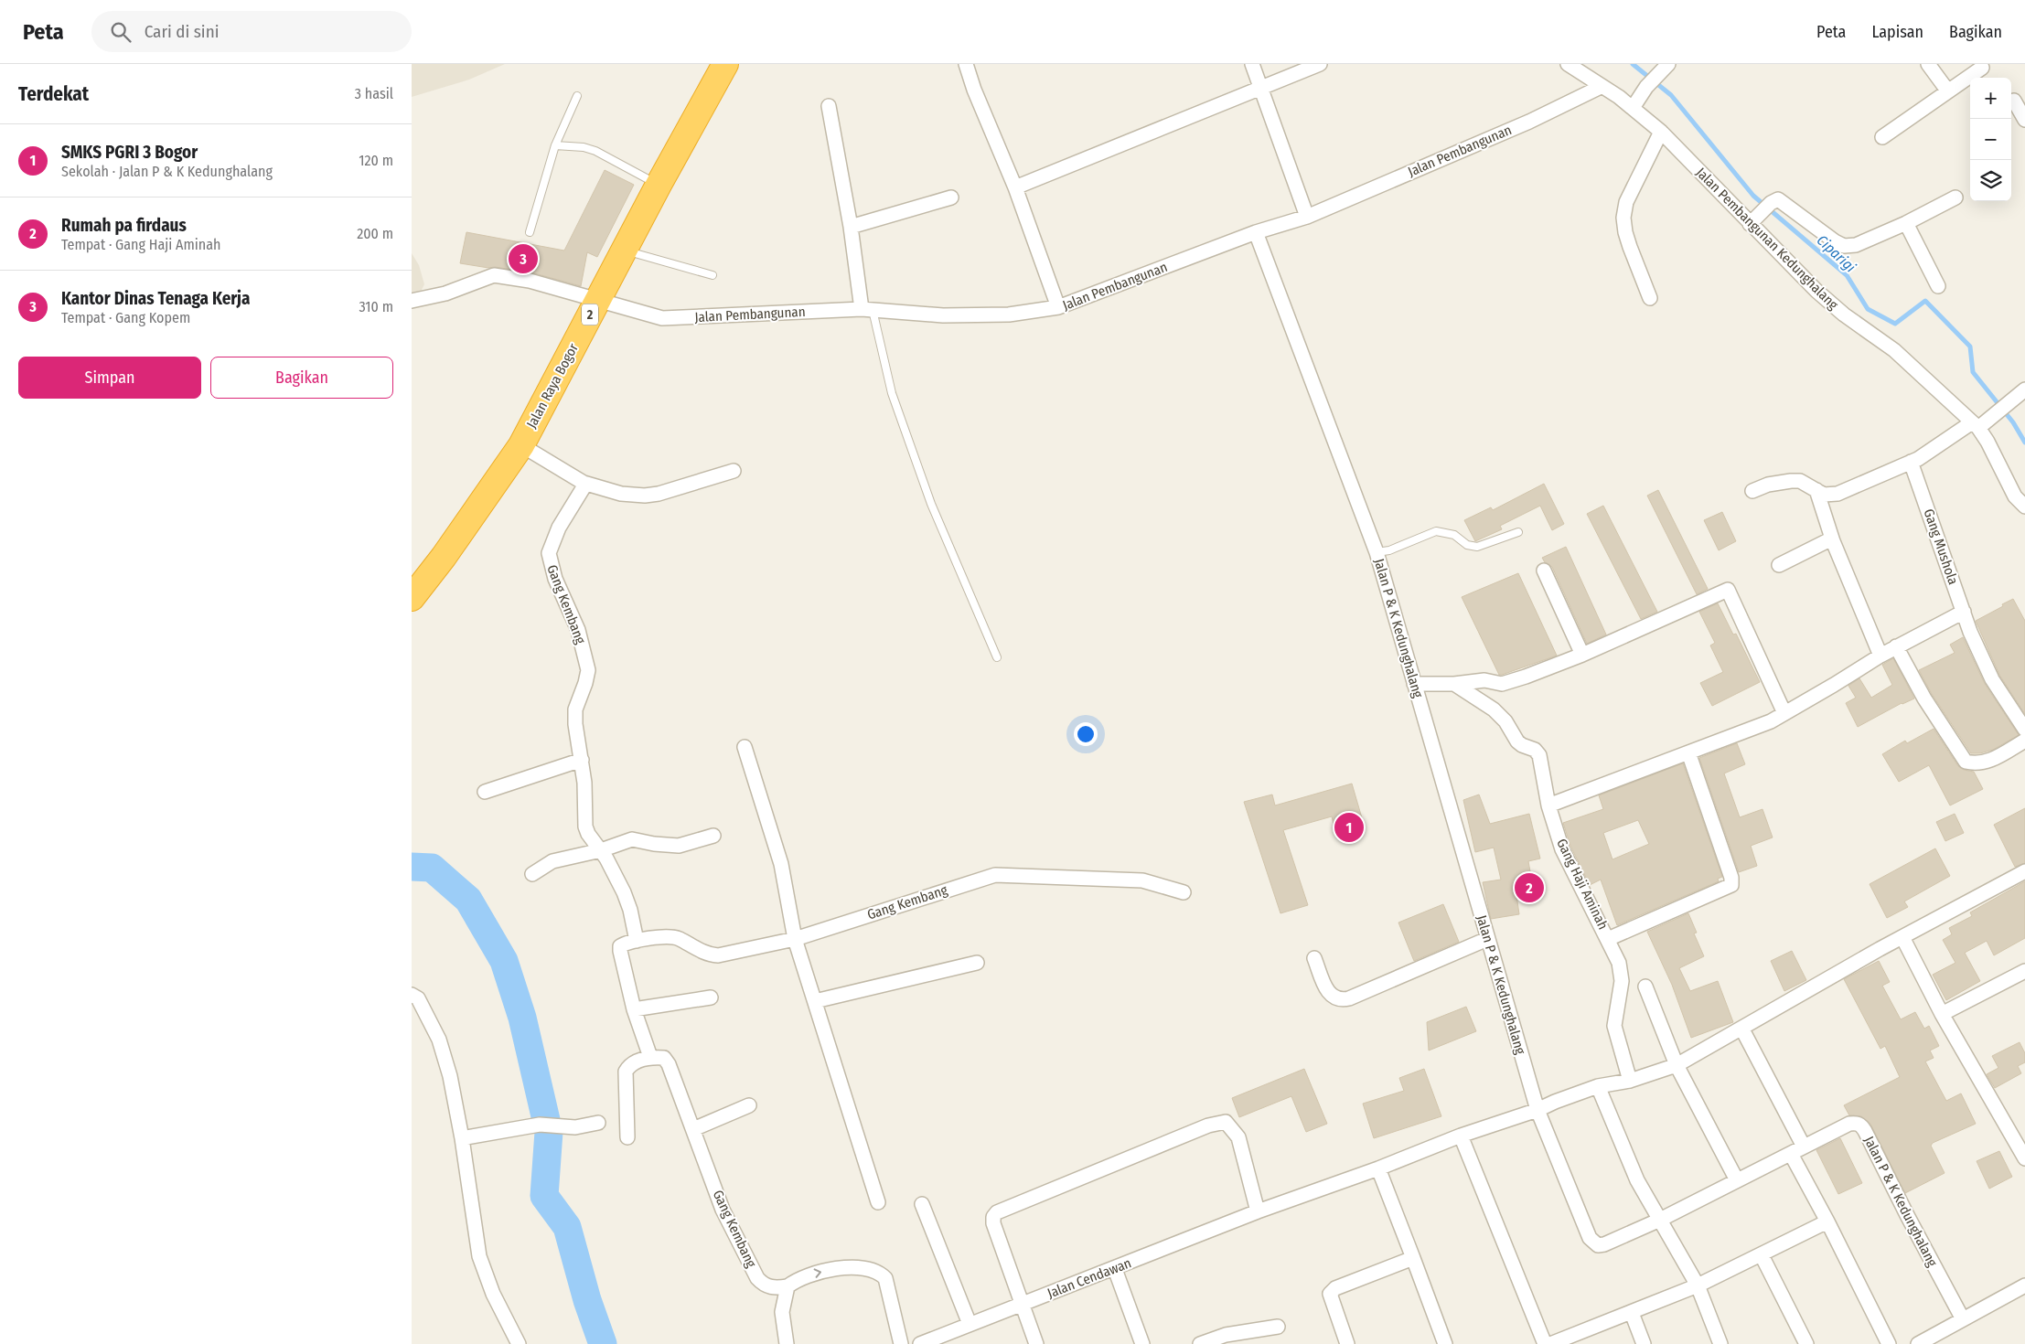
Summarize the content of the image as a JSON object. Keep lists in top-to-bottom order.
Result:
{
  "streets": {
    "highway": ["2", "Jalan Raya Bogor"],
    "street": [
      "Jalan Pembangunan",
      "Jalan Pembangunan Kedunghalang",
      "Gang Mushola",
      "Gang Kembang",
      "Jalan P & K Kedunghalang",
      "Gang Haji Aminah",
      "Jalan Cendawan"
    ]
  },
  "crossings": [
    ["Jalan Pembangunan", "Jalan Pembangunan Kedunghalang"],
    ["Jalan Pembangunan", "Jalan Raya Bogor"],
    ["Jalan Pembangunan", "Jalan P & K Kedunghalang"],
    ["Jalan P & K Kedunghalang", "Jalan Cendawan"],
    ["Gang Haji Aminah", "Jalan Cendawan"]
  ],
  "water": ["Ciparigi"],
  "page": {
    "header": "Peta",
    "search": "Cari di sini",
    "nav": ["Peta", "Lapisan", "Bagikan"],
    "heading": ["Terdekat", "3 hasil"],
    "map_buttons": ["+", "−"],
    "list": [
      {
        "mark": "1",
        "name": "SMKS PGRI 3 Bogor",
        "note": "Sekolah · Jalan P & K Kedunghalang",
        "value": "120 m"
      },
      {
        "mark": "2",
        "name": "Rumah pa firdaus",
        "note": "Tempat · Gang Haji Aminah",
        "value": "200 m"
      },
      {
        "mark": "3",
        "name": "Kantor Dinas Tenaga Kerja",
        "note": "Tempat · Gang Kopem",
        "value": "310 m"
      }
    ],
    "pins": ["3", "1", "2"],
    "buttons": ["Simpan", "Bagikan"]
  }
}
